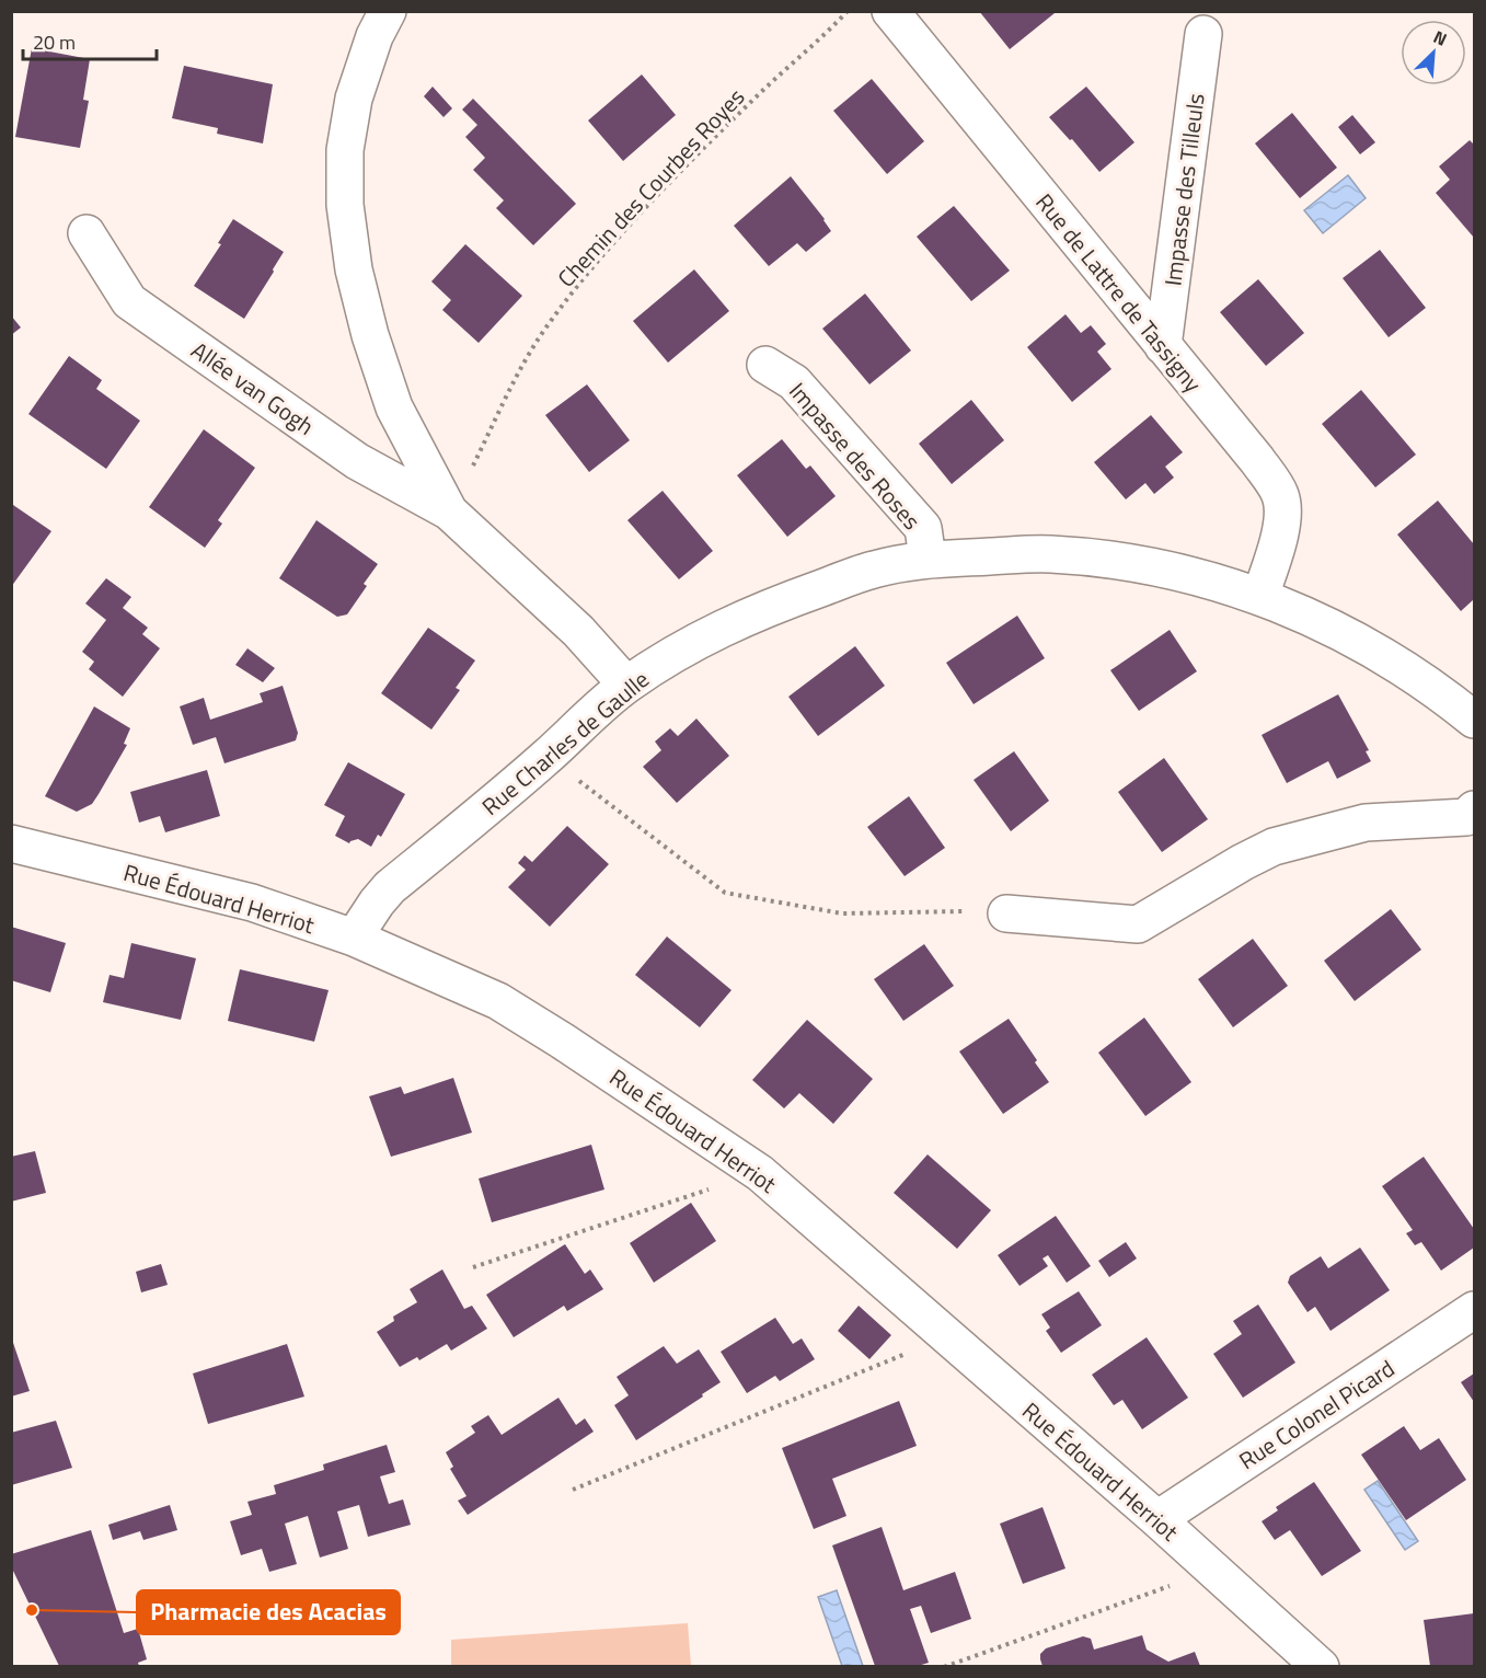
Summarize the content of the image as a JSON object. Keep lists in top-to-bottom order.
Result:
{
  "streets": {
    "street": [
      "Impasse des Tilleuls",
      "Rue de Lattre de Tassigny",
      "Allée van Gogh",
      "Impasse des Roses",
      "Rue Charles de Gaulle",
      "Rue Édouard Herriot",
      "Rue Colonel Picard"
    ],
    "path": ["Chemin des Courbes Royes"]
  },
  "crossings": [
    ["Chemin des Courbes Royes", "Allée van Gogh"],
    ["Impasse des Tilleuls", "Rue de Lattre de Tassigny"],
    ["Rue de Lattre de Tassigny", "Rue Charles de Gaulle"],
    ["Impasse des Roses", "Rue Charles de Gaulle"],
    ["Rue Charles de Gaulle", "Rue Édouard Herriot"],
    ["Rue Édouard Herriot", "Rue Colonel Picard"]
  ],
  "places": ["Pharmacie des Acacias"],
  "scale_bar": "20 m",
  "north": "top right"
}
